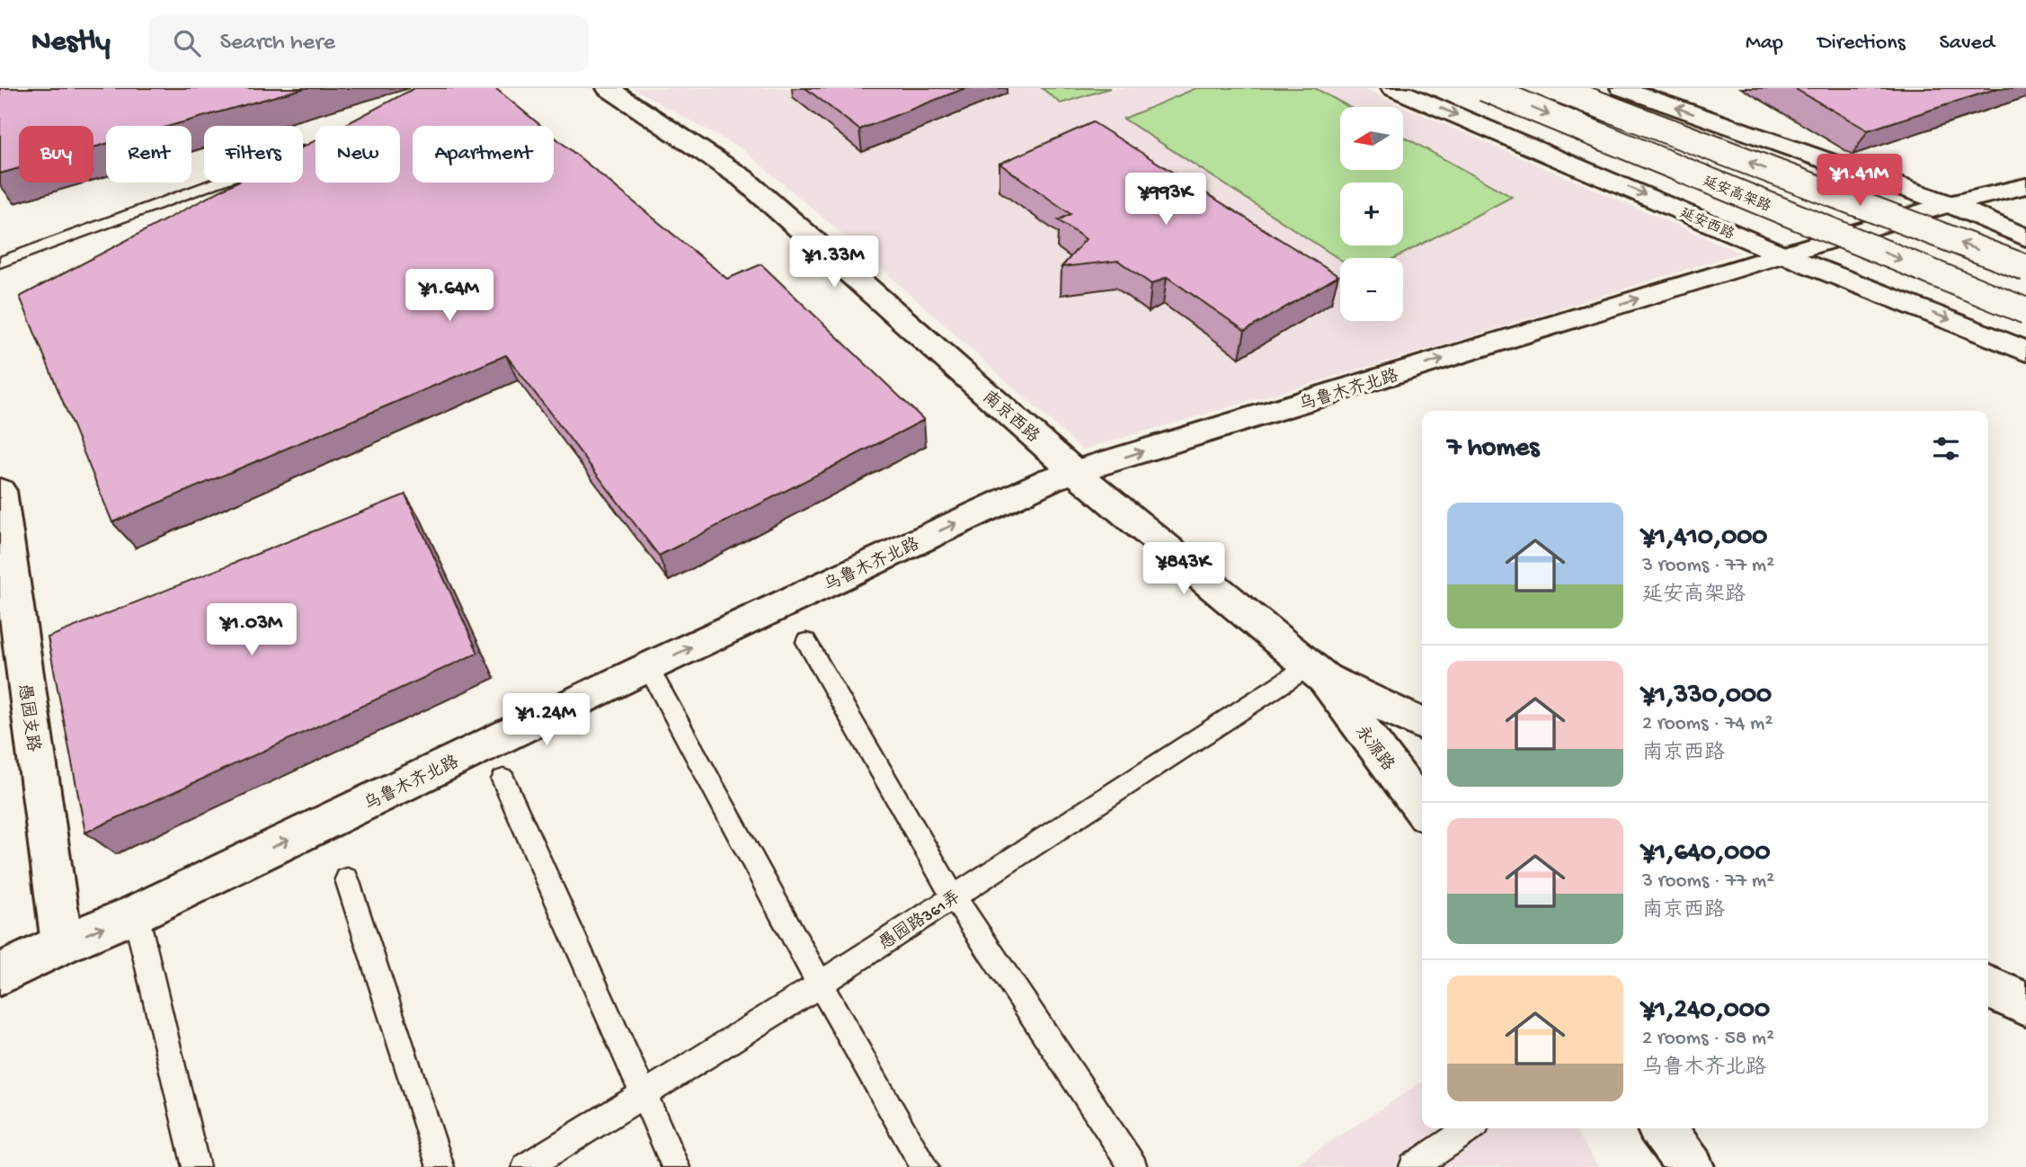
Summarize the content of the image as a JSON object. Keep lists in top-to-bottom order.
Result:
{
  "streets": {
    "main road": [
      "延安高架路",
      "延安西路",
      "乌鲁木齐北路",
      "南京西路",
      "愚园支路",
      "永源路"
    ],
    "lane": ["愚园路361弄"]
  },
  "crossings": [
    ["延安西路", "乌鲁木齐北路"],
    ["乌鲁木齐北路", "南京西路"],
    ["乌鲁木齐北路", "愚园支路"],
    ["南京西路", "永源路"],
    ["南京西路", "愚园路361弄"],
    ["永源路", "愚园路361弄"]
  ],
  "one_way": ["乌鲁木齐北路"],
  "north": "left",
  "page": {
    "header": "Nestly",
    "search": "Search here",
    "nav": ["Map", "Directions", "Saved"],
    "map_buttons": ["+", "−"],
    "chip": [
      "Buy",
      "Rent",
      "Filters",
      "New",
      "Apartment"
    ],
    "price": [
      "¥1.41M",
      "¥993K",
      "¥1.33M",
      "¥1.64M",
      "¥843K",
      "¥1.03M",
      "¥1.24M"
    ],
    "heading": "7 homes",
    "list": [
      {
        "name": "¥1,410,000",
        "note": "3 rooms · 77 m² · 延安高架路"
      },
      {
        "name": "¥1,330,000",
        "note": "2 rooms · 74 m² · 南京西路"
      },
      {
        "name": "¥1,640,000",
        "note": "3 rooms · 77 m² · 南京西路"
      },
      {
        "name": "¥1,240,000",
        "note": "2 rooms · 58 m² · 乌鲁木齐北路"
      }
    ]
  }
}
